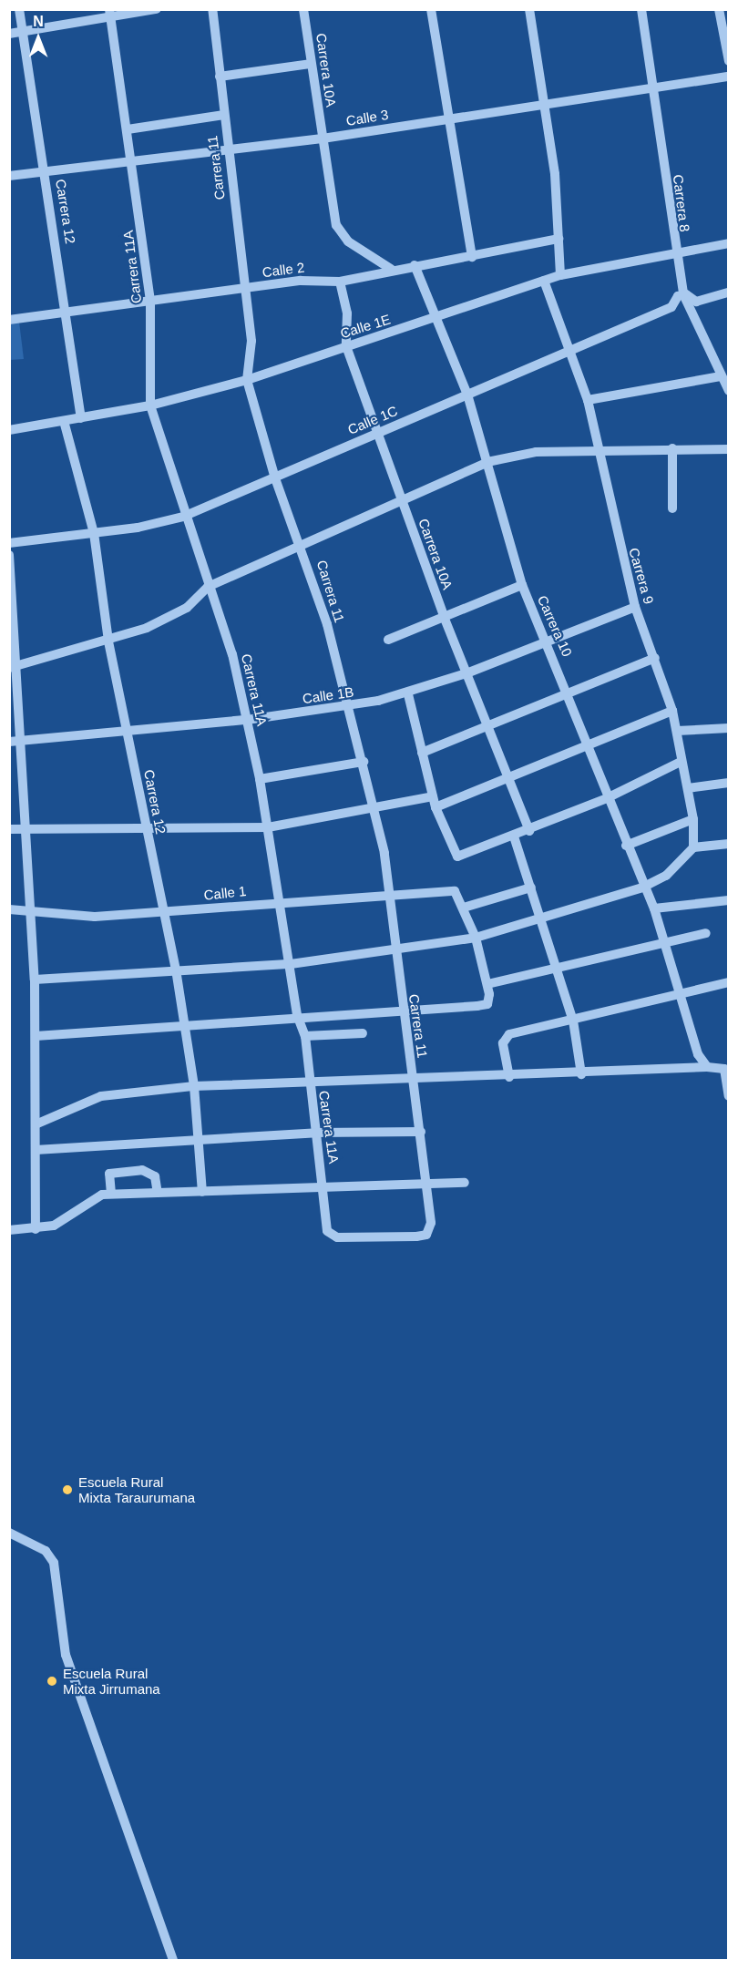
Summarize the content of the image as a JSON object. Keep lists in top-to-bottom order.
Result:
{
  "streets": {
    "street": [
      "Carrera 10A",
      "Calle 3",
      "Carrera 11",
      "Carrera 8",
      "Carrera 12",
      "Carrera 11A",
      "Calle 2",
      "Calle 1E",
      "Calle 1C",
      "Carrera 9",
      "Carrera 10",
      "Calle 1B",
      "Calle 1"
    ]
  },
  "crossings": [
    ["Carrera 10A", "Calle 3"],
    ["Carrera 10A", "Calle 2"],
    ["Carrera 10A", "Calle 1E"],
    ["Carrera 10A", "Calle 1C"],
    ["Carrera 10A", "Calle 1B"],
    ["Calle 3", "Carrera 11"],
    ["Calle 3", "Carrera 8"],
    ["Calle 3", "Carrera 12"],
    ["Calle 3", "Carrera 11A"],
    ["Carrera 11", "Carrera 11A"],
    ["Carrera 11", "Calle 2"],
    ["Carrera 11", "Calle 1E"],
    ["Carrera 11", "Calle 1C"],
    ["Carrera 11", "Calle 1B"],
    ["Carrera 11", "Calle 1"],
    ["Carrera 8", "Calle 1E"],
    ["Carrera 8", "Calle 1C"],
    ["Carrera 12", "Calle 2"],
    ["Carrera 12", "Calle 1E"],
    ["Carrera 12", "Calle 1C"],
    ["Carrera 12", "Calle 1B"],
    ["Carrera 12", "Calle 1"],
    ["Carrera 11A", "Calle 2"],
    ["Carrera 11A", "Calle 1E"],
    ["Carrera 11A", "Calle 1C"],
    ["Carrera 11A", "Calle 1B"],
    ["Carrera 11A", "Calle 1"],
    ["Calle 2", "Carrera 10"],
    ["Calle 1E", "Carrera 9"],
    ["Calle 1E", "Carrera 10"],
    ["Calle 1C", "Carrera 9"],
    ["Calle 1C", "Carrera 10"],
    ["Carrera 9", "Calle 1B"],
    ["Carrera 10", "Calle 1B"]
  ],
  "places": ["Escuela Rural Mixta Taraurumana", "Escuela Rural Mixta Jirrumana"],
  "north": "top"
}
